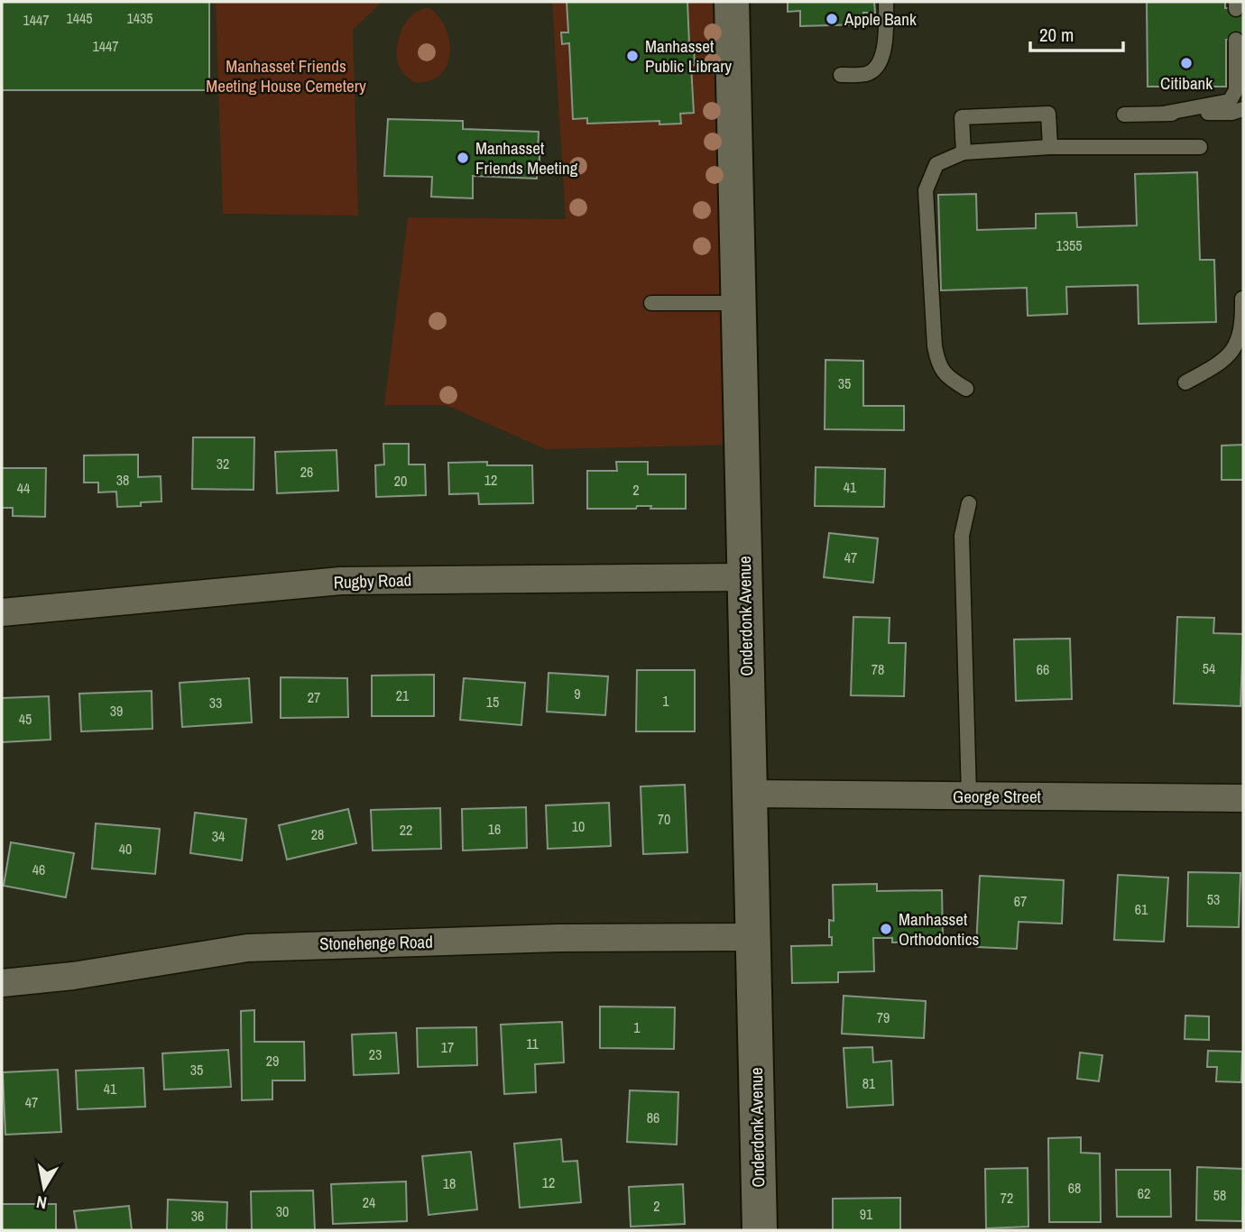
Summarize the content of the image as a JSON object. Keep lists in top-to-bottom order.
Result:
{
  "streets": {
    "street": [
      "Rugby Road",
      "Onderdonk Avenue",
      "George Street",
      "Stonehenge Road"
    ]
  },
  "crossings": [
    ["Rugby Road", "Onderdonk Avenue"],
    ["Onderdonk Avenue", "George Street"],
    ["Onderdonk Avenue", "Stonehenge Road"]
  ],
  "parks": ["Manhasset Friends Meeting House Cemetery"],
  "places": [
    "Apple Bank",
    "Manhasset Public Library",
    "Citibank",
    "Manhasset Friends Meeting",
    "Manhasset Orthodontics"
  ],
  "house_numbers": [
    "1445",
    "1435",
    "1447",
    "1447",
    "1355",
    "35",
    "32",
    "26",
    "38",
    "12",
    "20",
    "41",
    "44",
    "2",
    "47",
    "54",
    "78",
    "66",
    "9",
    "21",
    "27",
    "1",
    "15",
    "33",
    "39",
    "45",
    "70",
    "10",
    "16",
    "22",
    "28",
    "34",
    "40",
    "46",
    "53",
    "67",
    "61",
    "79",
    "1",
    "11",
    "17",
    "23",
    "29",
    "35",
    "81",
    "41",
    "47",
    "86",
    "12",
    "18",
    "68",
    "62",
    "58",
    "72",
    "24",
    "2",
    "30",
    "91",
    "36"
  ],
  "scale_bar": "20 m",
  "north": "bottom"
}
